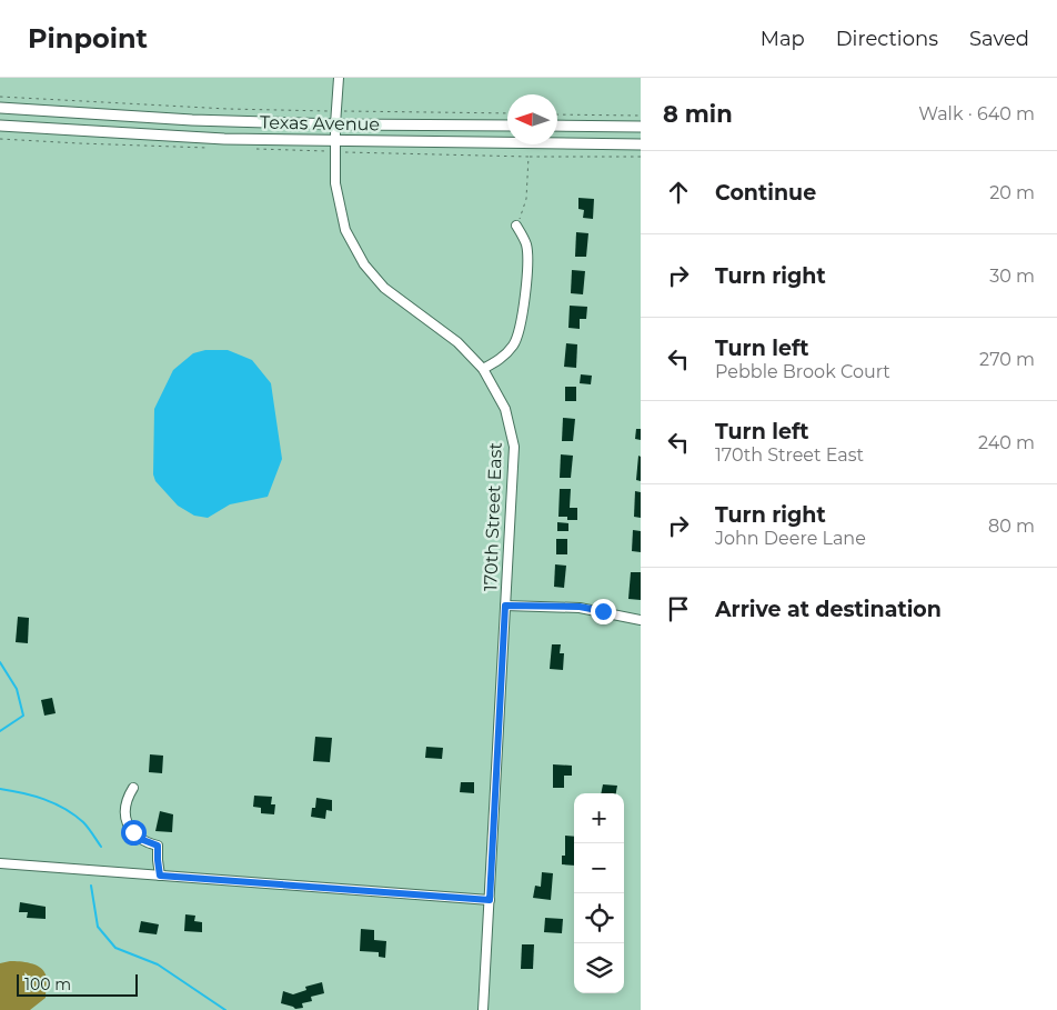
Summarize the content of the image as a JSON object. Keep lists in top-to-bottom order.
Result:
{
  "streets": {
    "main road": ["Texas Avenue"],
    "street": ["170th Street East"]
  },
  "crossings": [
    ["Texas Avenue", "170th Street East"]
  ],
  "scale_bar": "100 m",
  "north": "left",
  "page": {
    "header": "Pinpoint",
    "nav": ["Map", "Directions", "Saved"],
    "heading": ["8 min", "Walk · 640 m"],
    "list": [
      ["Continue", "20 m"],
      ["Turn right", "30 m"],
      ["Turn left", "Pebble Brook Court", "270 m"],
      ["Turn left", "170th Street East", "240 m"],
      ["Turn right", "John Deere Lane", "80 m"],
      "Arrive at destination"
    ],
    "map_buttons": ["+", "−"],
    "scale": "100 m"
  }
}
